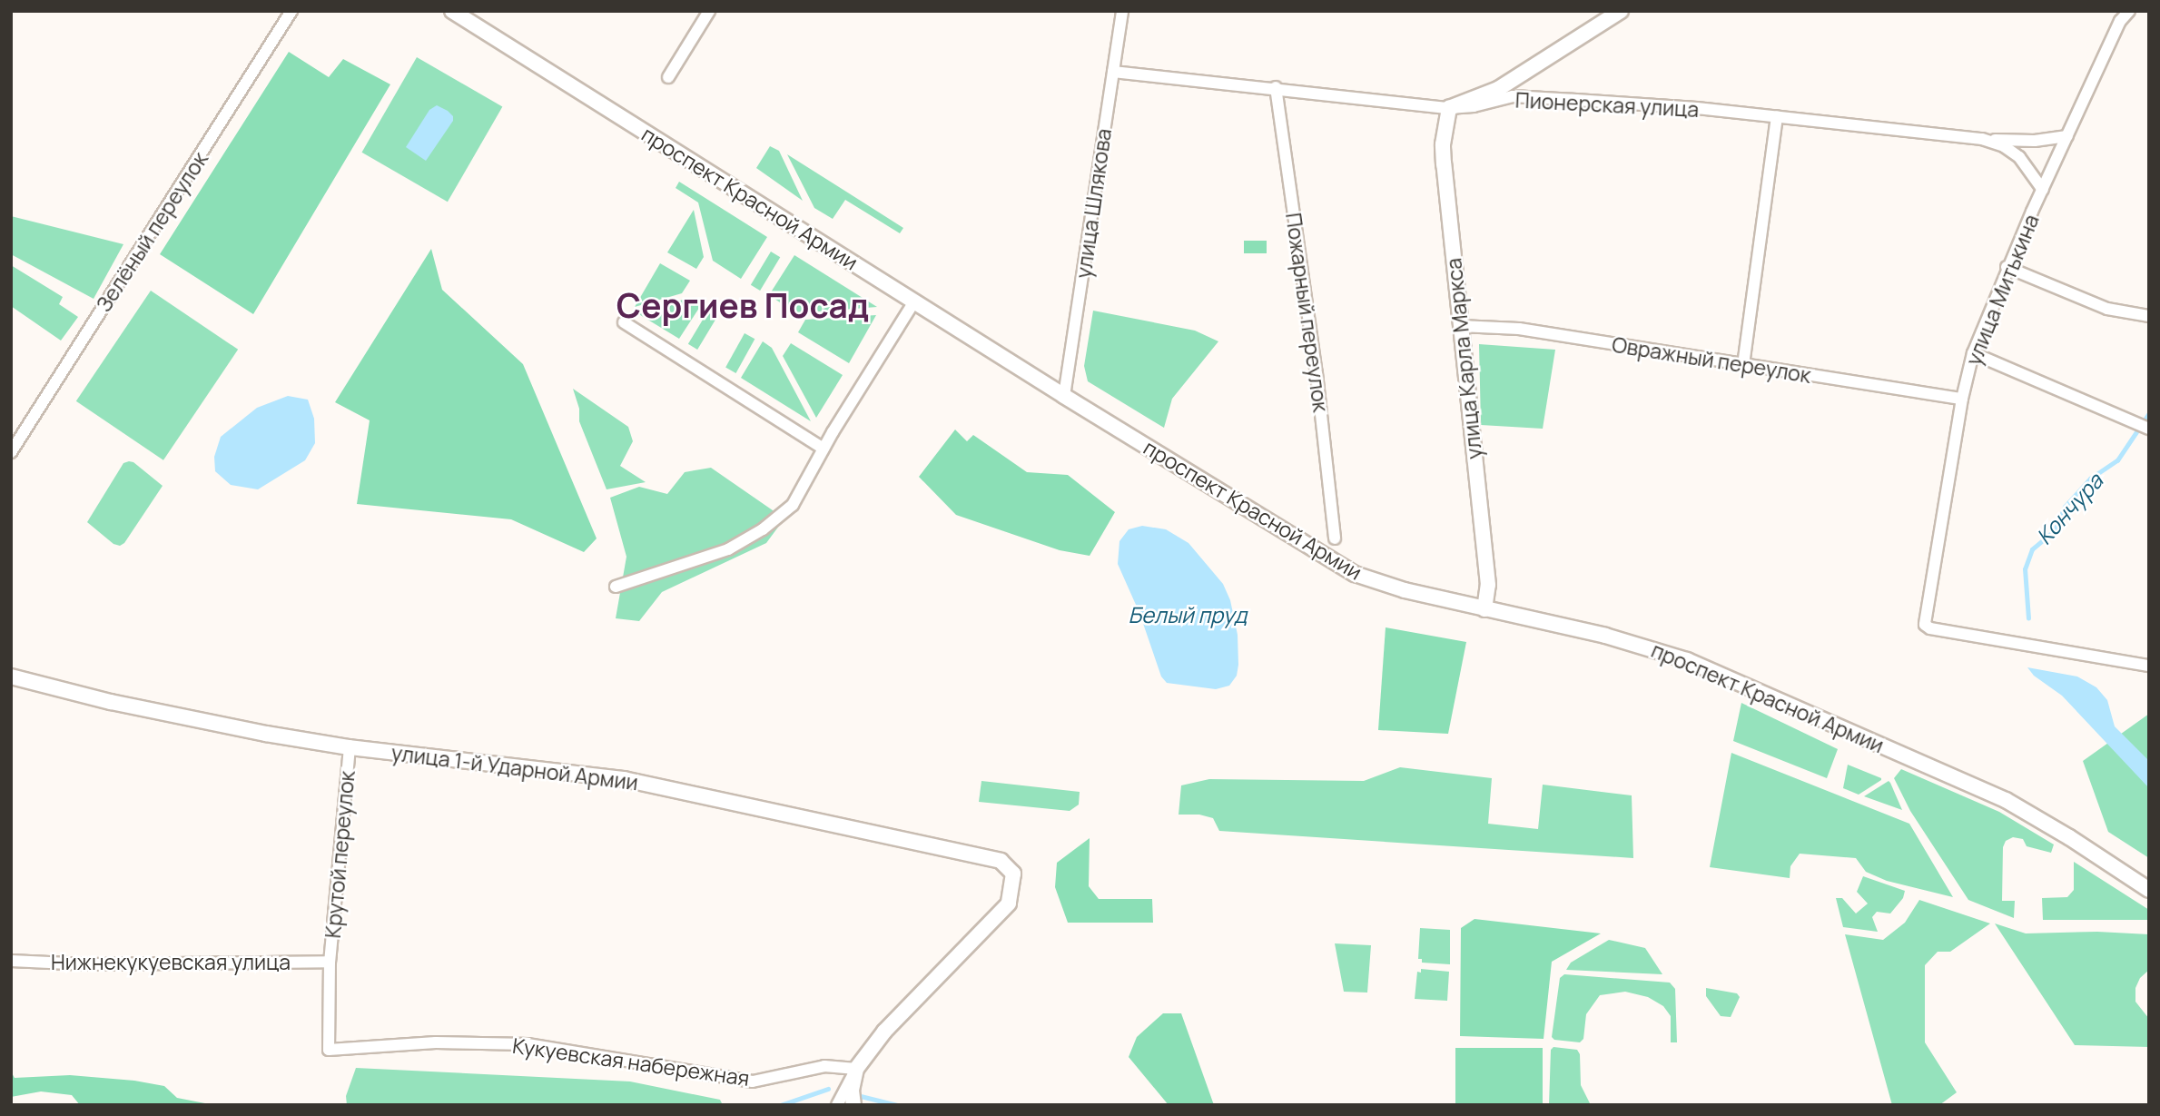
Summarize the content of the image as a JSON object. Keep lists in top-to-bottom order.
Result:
{
  "streets": {
    "main road": ["проспект Красной Армии", "улица Карла Маркса", "улица 1-й Ударной Армии"],
    "street": [
      "Пионерская улица",
      "улица Шлякова",
      "Зелёный переулок",
      "улица Митькина",
      "Пожарный переулок",
      "Овражный переулок",
      "Крутой переулок",
      "Нижнекукуевская улица",
      "Кукуевская набережная"
    ]
  },
  "crossings": [
    ["Пионерская улица", "улица Шлякова"],
    ["Пионерская улица", "улица Митькина"],
    ["Пионерская улица", "Пожарный переулок"],
    ["Пионерская улица", "улица Карла Маркса"],
    ["проспект Красной Армии", "улица Шлякова"],
    ["проспект Красной Армии", "улица Карла Маркса"],
    ["улица Митькина", "Овражный переулок"],
    ["улица Карла Маркса", "Овражный переулок"],
    ["улица 1-й Ударной Армии", "Крутой переулок"],
    ["улица 1-й Ударной Армии", "Кукуевская набережная"],
    ["Крутой переулок", "Нижнекукуевская улица"],
    ["Крутой переулок", "Кукуевская набережная"]
  ],
  "districts": ["Сергиев Посад"],
  "water": ["Кончура", "Белый пруд"]
}
